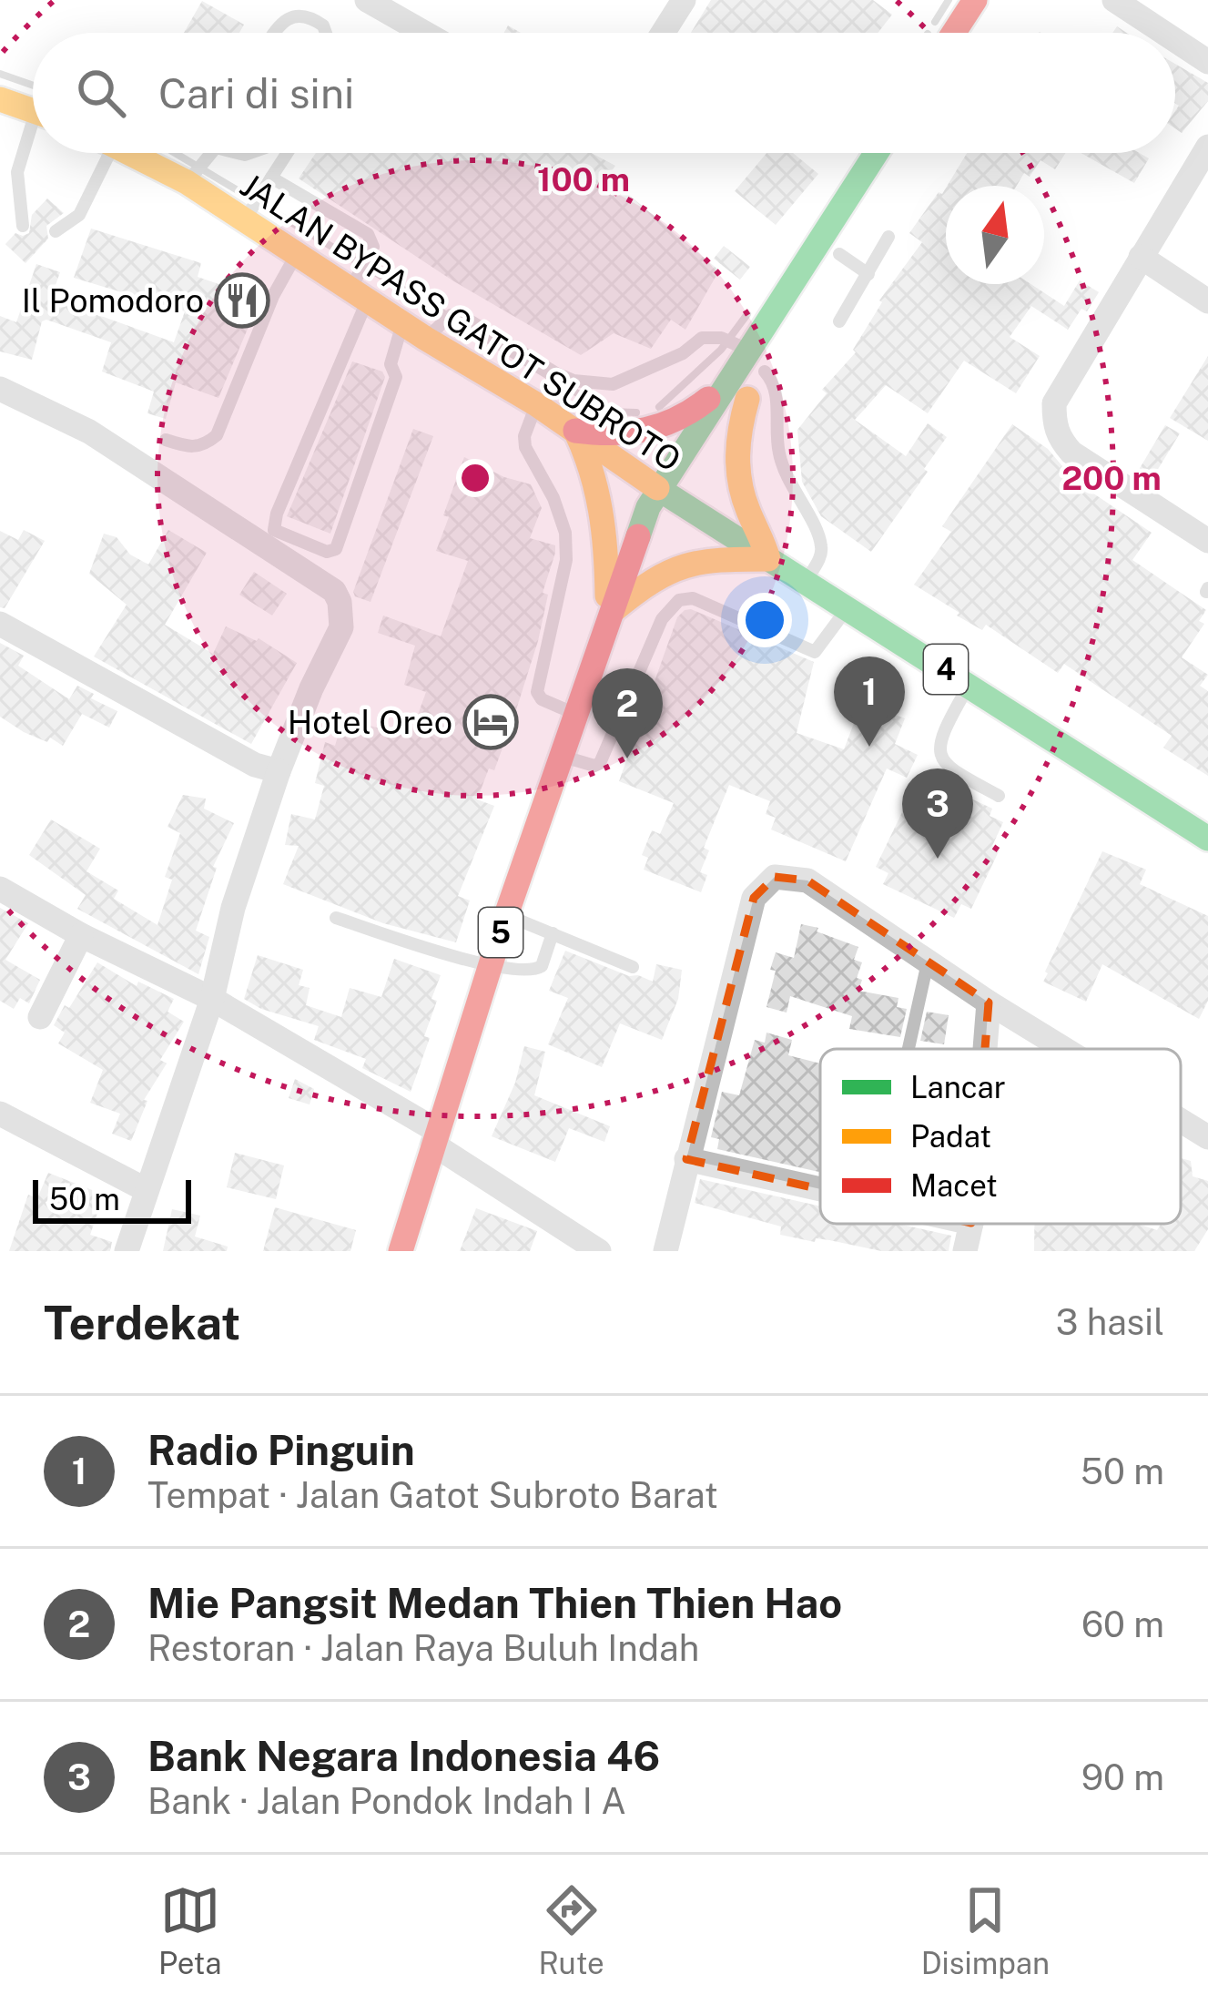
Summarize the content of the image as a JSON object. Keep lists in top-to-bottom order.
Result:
{
  "streets": {
    "main road": ["JALAN BYPASS GATOT SUBROTO", "4", "5"]
  },
  "crossings": [
    ["JALAN BYPASS GATOT SUBROTO", "4"],
    ["JALAN BYPASS GATOT SUBROTO", "5"],
    ["4", "5"]
  ],
  "places": {
    "restaurant": ["Il Pomodoro"],
    "hotel": ["Hotel Oreo"]
  },
  "legend": ["Lancar", "Padat", "Macet"],
  "scale_bar": "50 m",
  "north": "top",
  "page": {
    "search": "Cari di sini",
    "pins": ["1", "2", "3"],
    "scale": "50 m",
    "heading": ["Terdekat", "3 hasil"],
    "list": [
      {
        "mark": "1",
        "name": "Radio Pinguin",
        "note": "Tempat · Jalan Gatot Subroto Barat",
        "value": "50 m"
      },
      {
        "mark": "2",
        "name": "Mie Pangsit Medan Thien Thien Hao",
        "note": "Restoran · Jalan Raya Buluh Indah",
        "value": "60 m"
      },
      {
        "mark": "3",
        "name": "Bank Negara Indonesia 46",
        "note": "Bank · Jalan Pondok Indah I A",
        "value": "90 m"
      }
    ],
    "nav": ["Peta", "Rute", "Disimpan"]
  },
  "rings": ["100 m", "200 m"]
}
